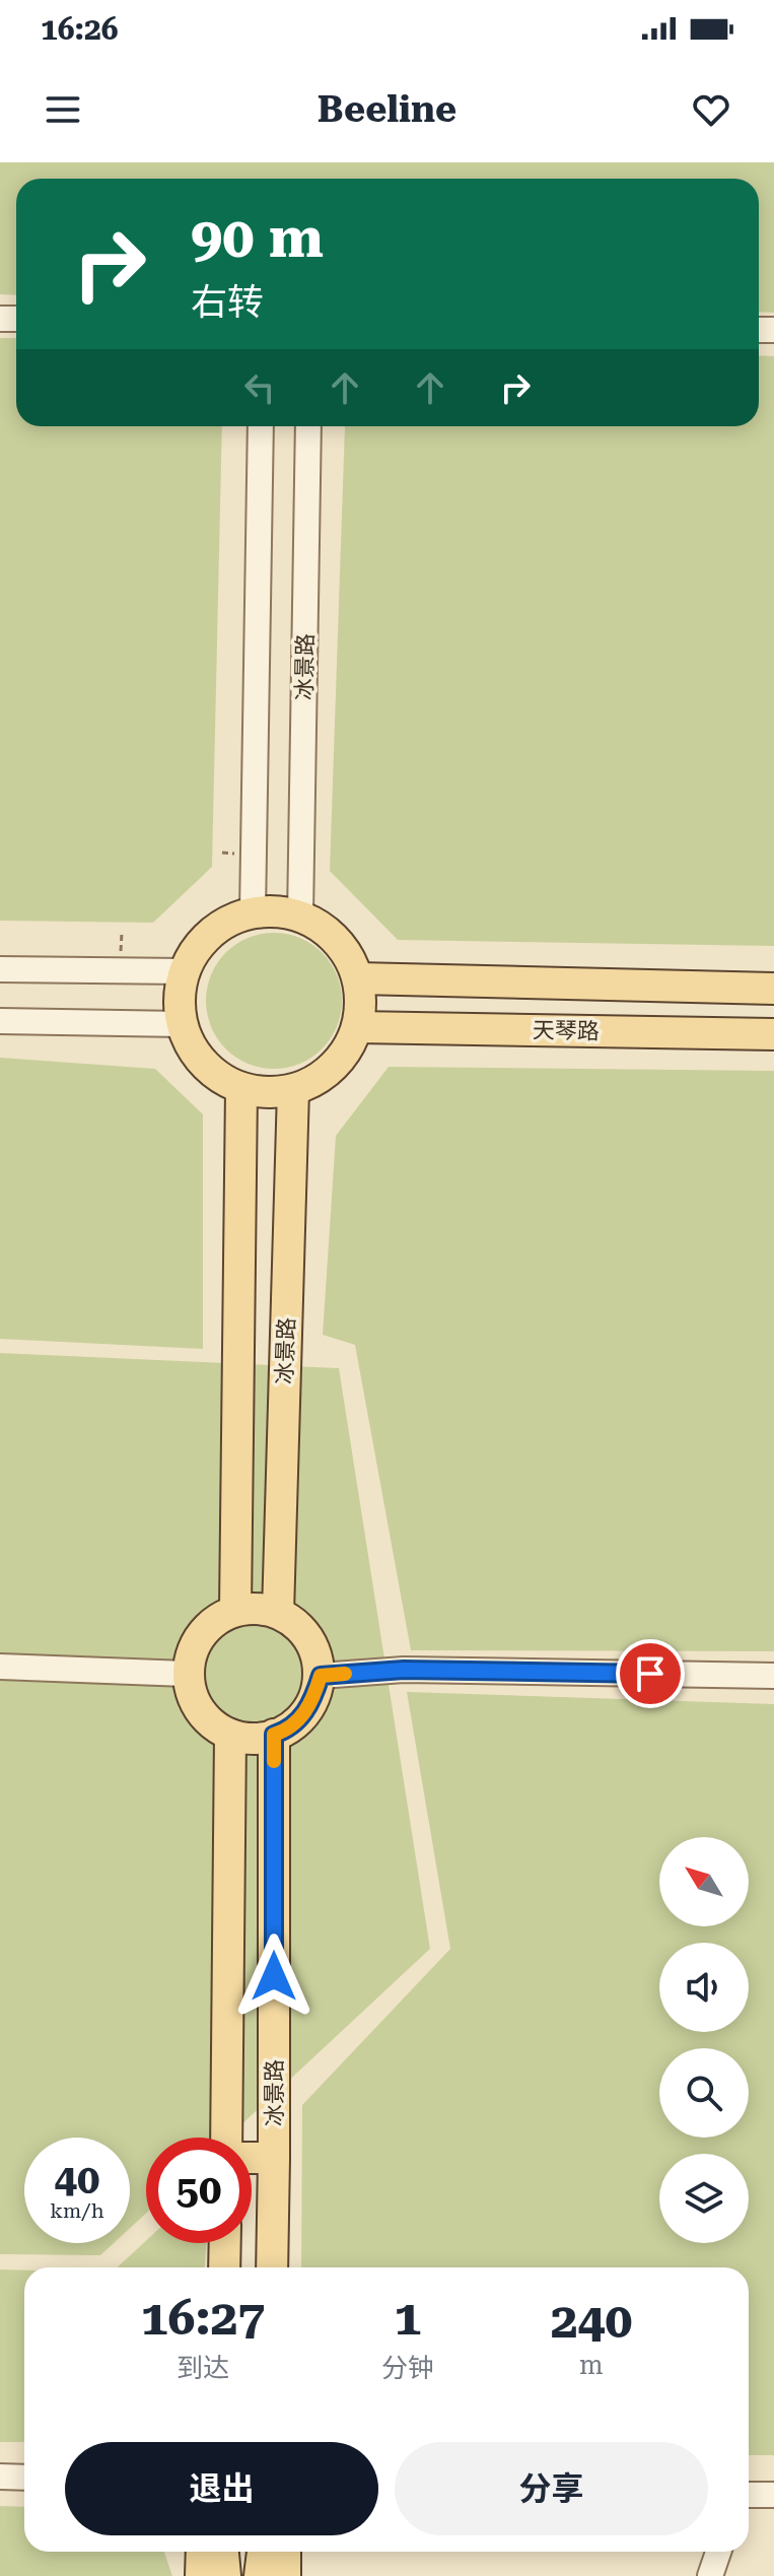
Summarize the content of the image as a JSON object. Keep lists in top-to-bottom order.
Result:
{
  "streets": {
    "main road": ["冰景路", "天琴路"]
  },
  "crossings": [
    ["冰景路", "天琴路"]
  ],
  "north": "top left",
  "page": {
    "status": "16:26",
    "header": "Beeline",
    "turn": ["90 m", "右转"],
    "speed": "40 km/h",
    "limit": "50",
    "eta": [
      "16:27",
      "到达",
      "1",
      "分钟",
      "240",
      "m"
    ],
    "buttons": ["退出", "分享"]
  }
}
